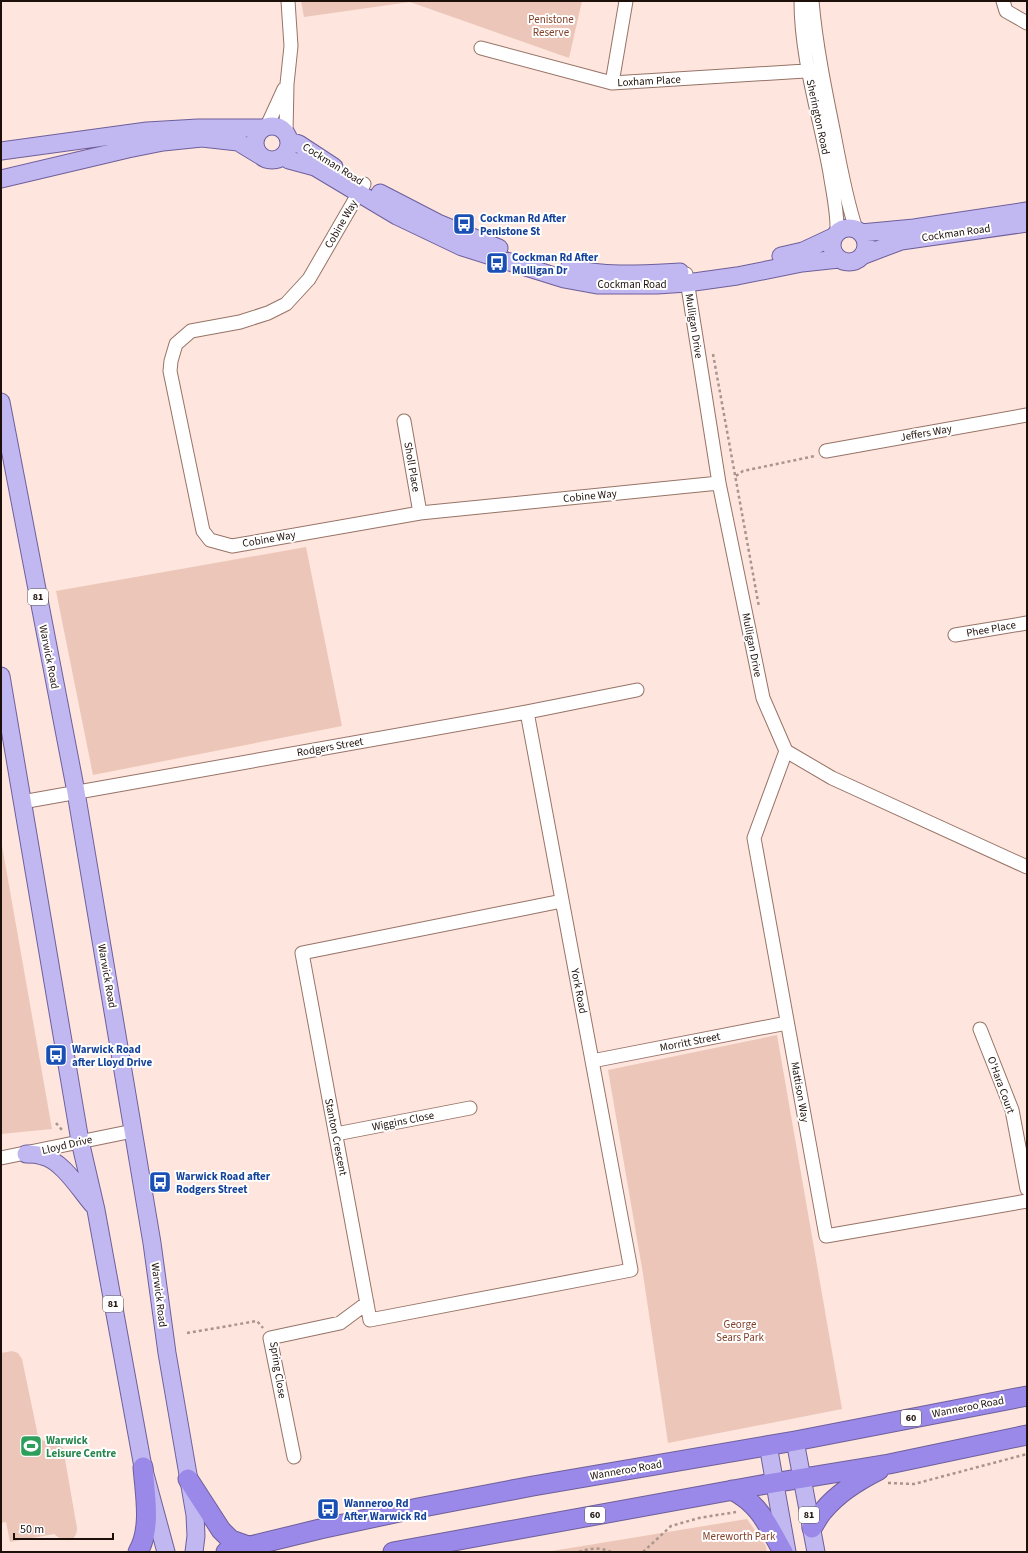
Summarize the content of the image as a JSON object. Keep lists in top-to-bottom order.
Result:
{
  "streets": {
    "highway": ["Wanneroo Road", "60"],
    "main road": ["Cockman Road", "81", "Warwick Road"],
    "street": [
      "Loxham Place",
      "Sherington Road",
      "Cobine Way",
      "Mulligan Drive",
      "Jeffers Way",
      "Sholl Place",
      "Phee Place",
      "Rodgers Street",
      "York Road",
      "Morritt Street",
      "O'Hara Court",
      "Mattison Way",
      "Wiggins Close",
      "Stanton Crescent",
      "Lloyd Drive",
      "Spring Close"
    ]
  },
  "crossings": [
    ["Loxham Place", "Sherington Road"],
    ["Sherington Road", "Cockman Road"],
    ["Cockman Road", "Cobine Way"],
    ["Cockman Road", "Mulligan Drive"],
    ["Cobine Way", "Mulligan Drive"],
    ["Cobine Way", "Sholl Place"],
    ["Mulligan Drive", "Mattison Way"],
    ["81", "Rodgers Street"],
    ["81", "Lloyd Drive"],
    ["81", "Wanneroo Road"],
    ["81", "60"],
    ["Warwick Road", "Rodgers Street"],
    ["Warwick Road", "Lloyd Drive"],
    ["Rodgers Street", "York Road"],
    ["York Road", "Morritt Street"],
    ["York Road", "Stanton Crescent"],
    ["Morritt Street", "Mattison Way"],
    ["Wiggins Close", "Stanton Crescent"],
    ["Stanton Crescent", "Spring Close"]
  ],
  "parks": ["Penistone Reserve", "George Sears Park", "Mereworth Park"],
  "places": {
    "bus stop": [
      "Cockman Rd After Penistone St",
      "Cockman Rd After Mulligan Dr",
      "Warwick Road after Lloyd Drive",
      "Warwick Road after Rodgers Street",
      "Wanneroo Rd After Warwick Rd"
    ],
    "sports": ["Warwick Leisure Centre"]
  },
  "scale_bar": "50 m"
}
